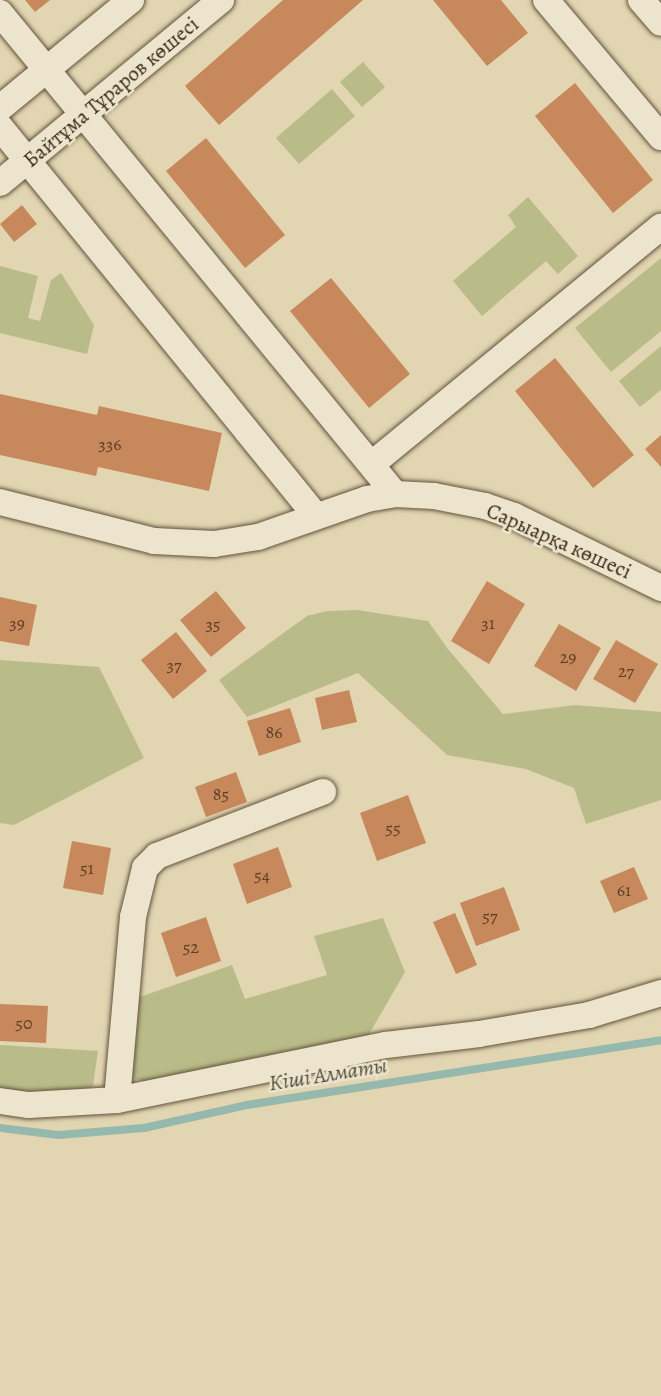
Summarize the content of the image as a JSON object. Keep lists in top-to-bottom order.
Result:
{
  "streets": {
    "street": ["Байтұма Тұраров көшесі", "Сарыарқа көшесі"]
  },
  "water": ["Кіші Алматы"],
  "house_numbers": [
    "336",
    "39",
    "31",
    "35",
    "29",
    "37",
    "27",
    "86",
    "85",
    "55",
    "51",
    "54",
    "61",
    "57",
    "52",
    "50"
  ]
}
